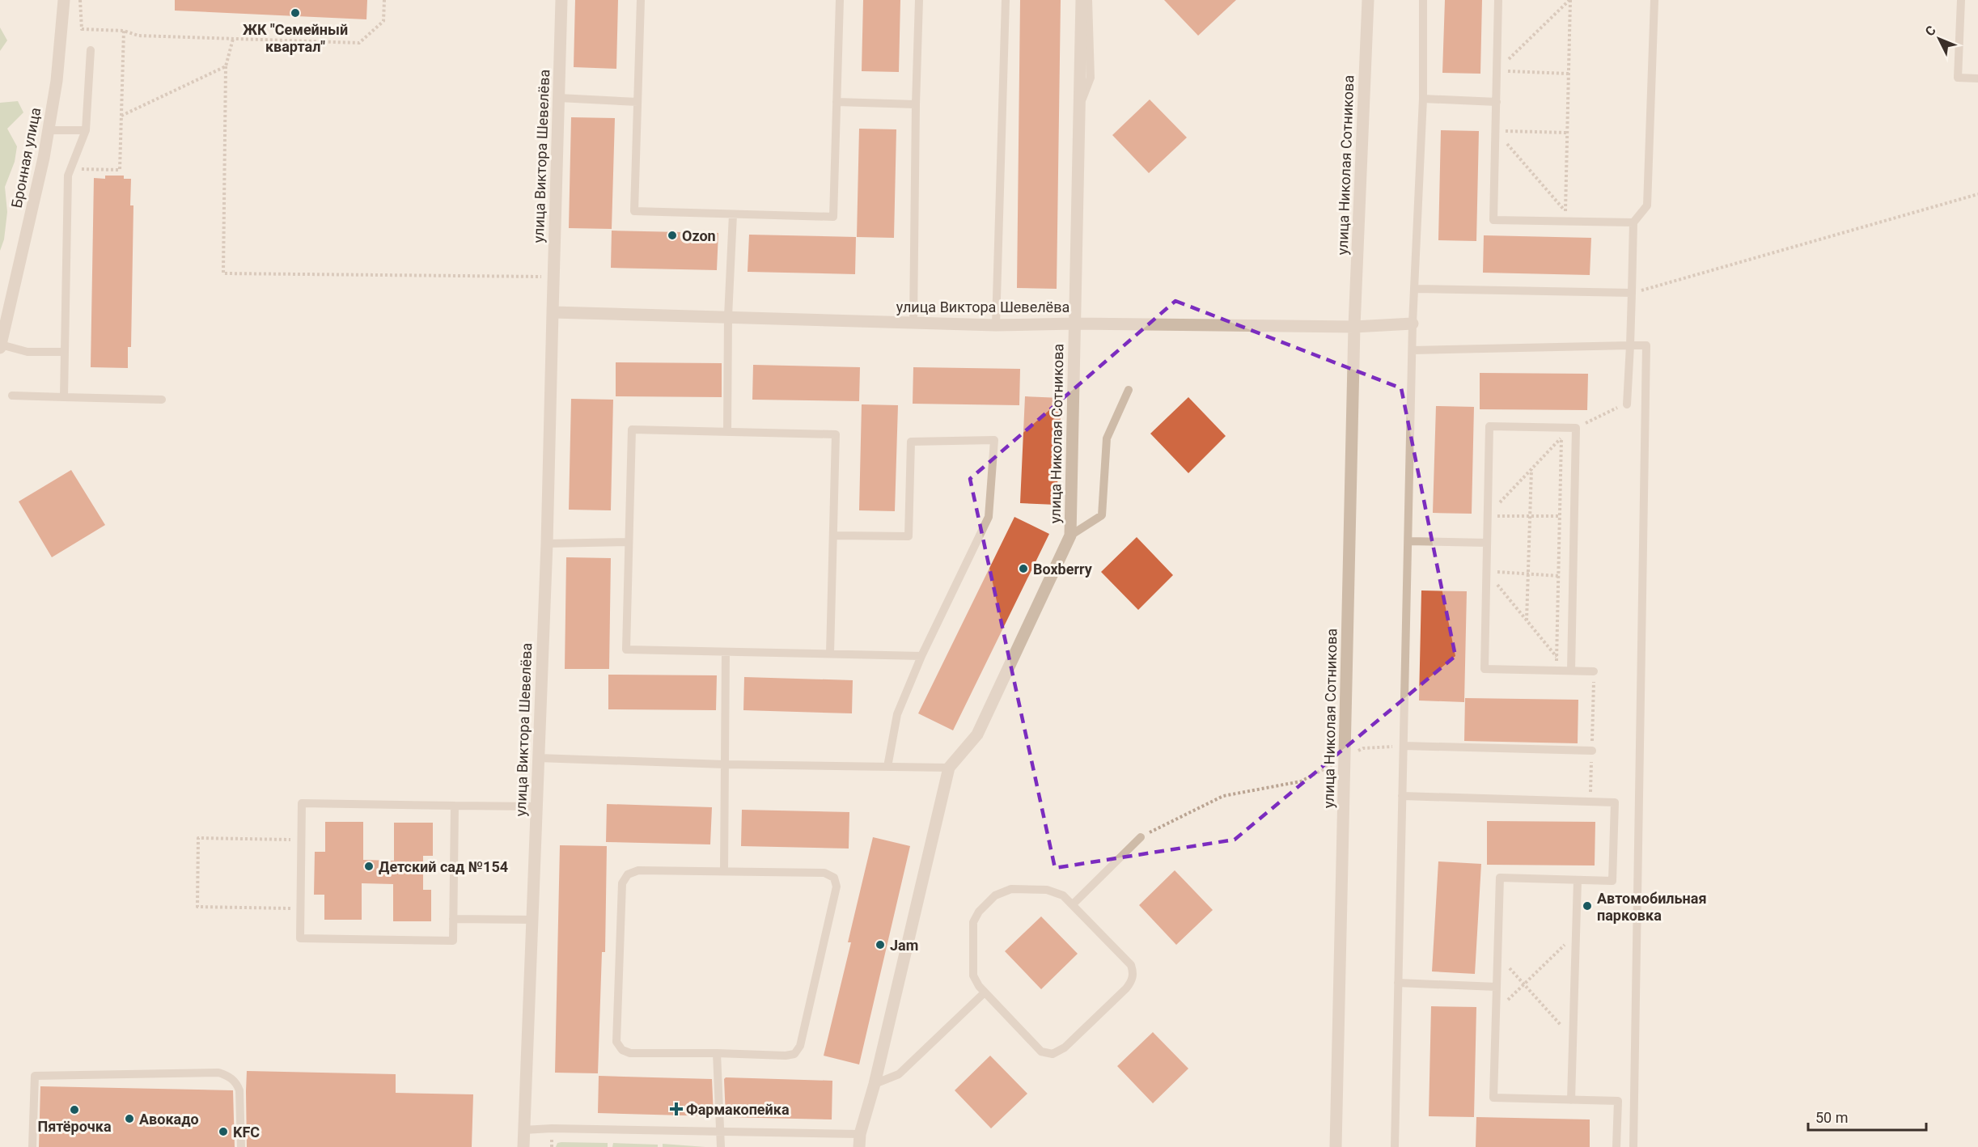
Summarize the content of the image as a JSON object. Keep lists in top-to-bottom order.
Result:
{
  "streets": {
    "street": ["улица Виктора Шевелёва", "Бронная улица", "улица Николая Сотникова"]
  },
  "crossings": [
    ["улица Виктора Шевелёва", "улица Николая Сотникова"]
  ],
  "places": {
    "other": [
      "ЖК \"Семейный квартал\"",
      "Ozon",
      "Boxberry",
      "Детский сад №154",
      "Автомобильная парковка",
      "Jam",
      "Пятёрочка",
      "Авокадо",
      "KFC"
    ],
    "health": ["Фармакопейка"]
  },
  "scale_bar": "50 m",
  "north": "top left"
}
